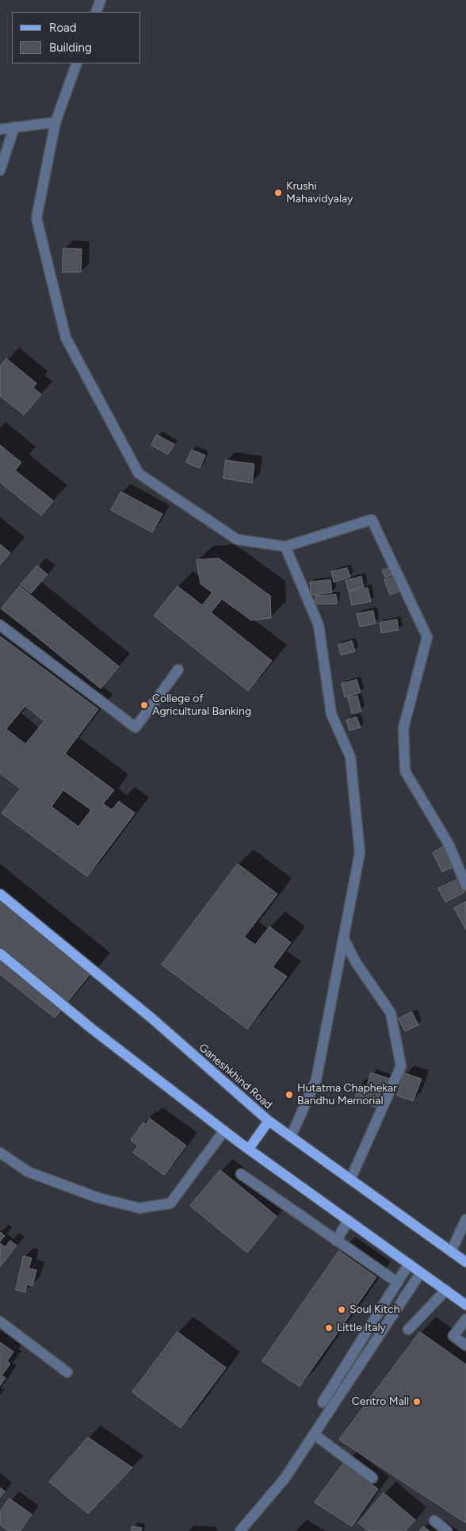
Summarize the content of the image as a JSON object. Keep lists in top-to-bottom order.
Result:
{
  "streets": {
    "main road": ["Ganeshkhind Road"]
  },
  "places": [
    "Krushi Mahavidyalay",
    "College of Agricultural Banking",
    "Hutatma Chaphekar Bandhu Memorial",
    "Soul Kitch",
    "Little Italy",
    "Centro Mall"
  ],
  "legend": ["Road", "Building"]
}
